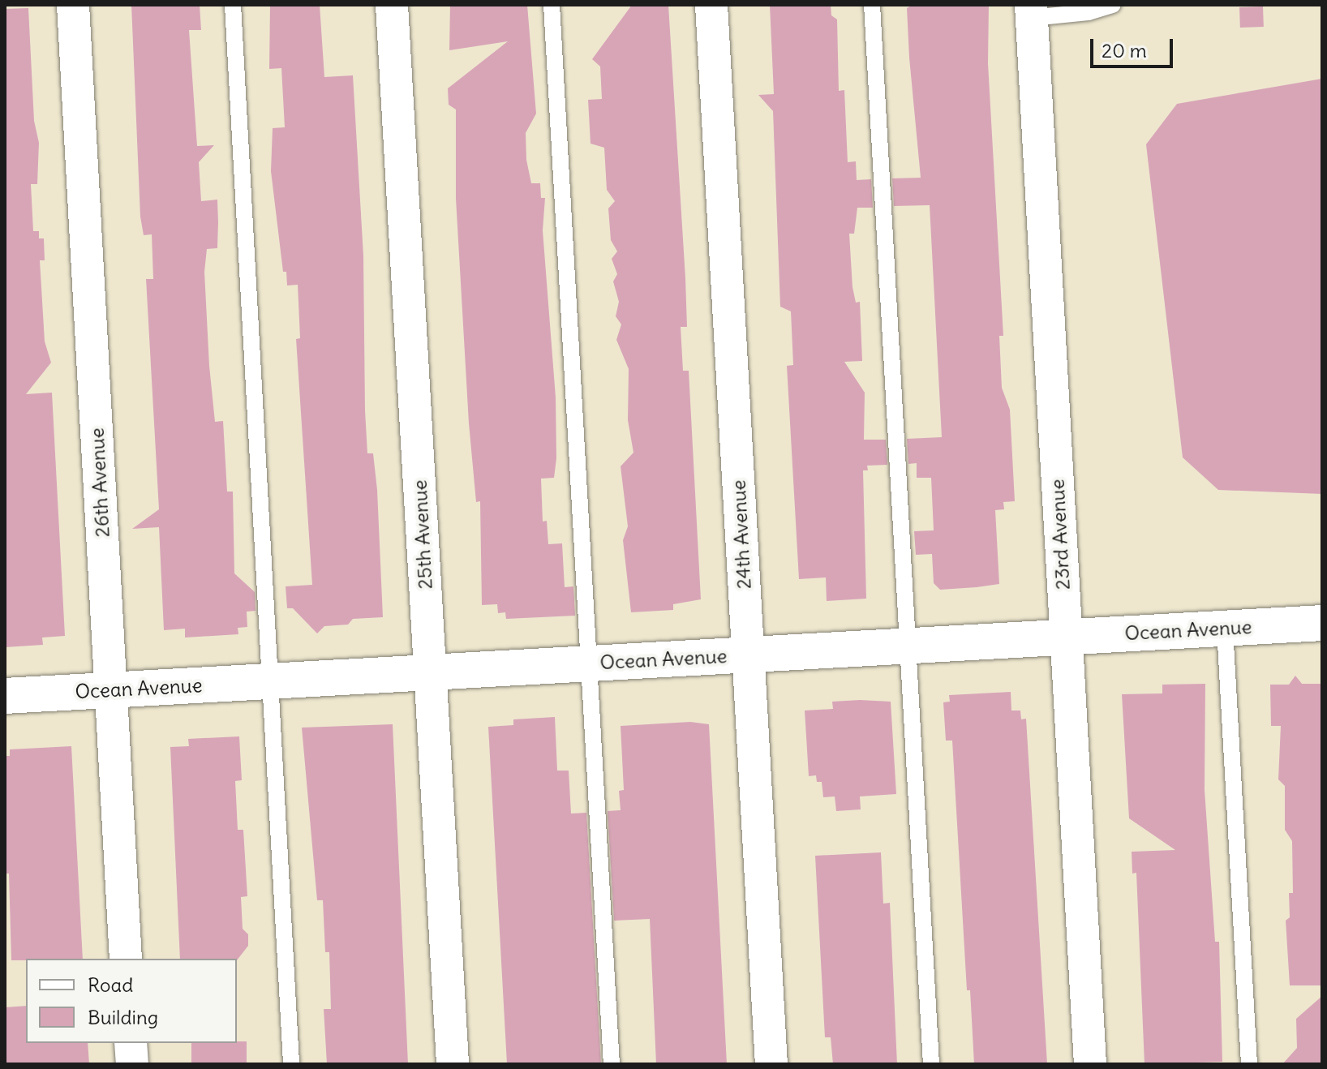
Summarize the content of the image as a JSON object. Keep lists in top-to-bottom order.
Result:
{
  "streets": {
    "street": [
      "26th Avenue",
      "25th Avenue",
      "24th Avenue",
      "23rd Avenue",
      "Ocean Avenue"
    ]
  },
  "crossings": [
    ["26th Avenue", "Ocean Avenue"],
    ["25th Avenue", "Ocean Avenue"],
    ["24th Avenue", "Ocean Avenue"],
    ["23rd Avenue", "Ocean Avenue"]
  ],
  "legend": ["Road", "Building"],
  "scale_bar": "20 m"
}
